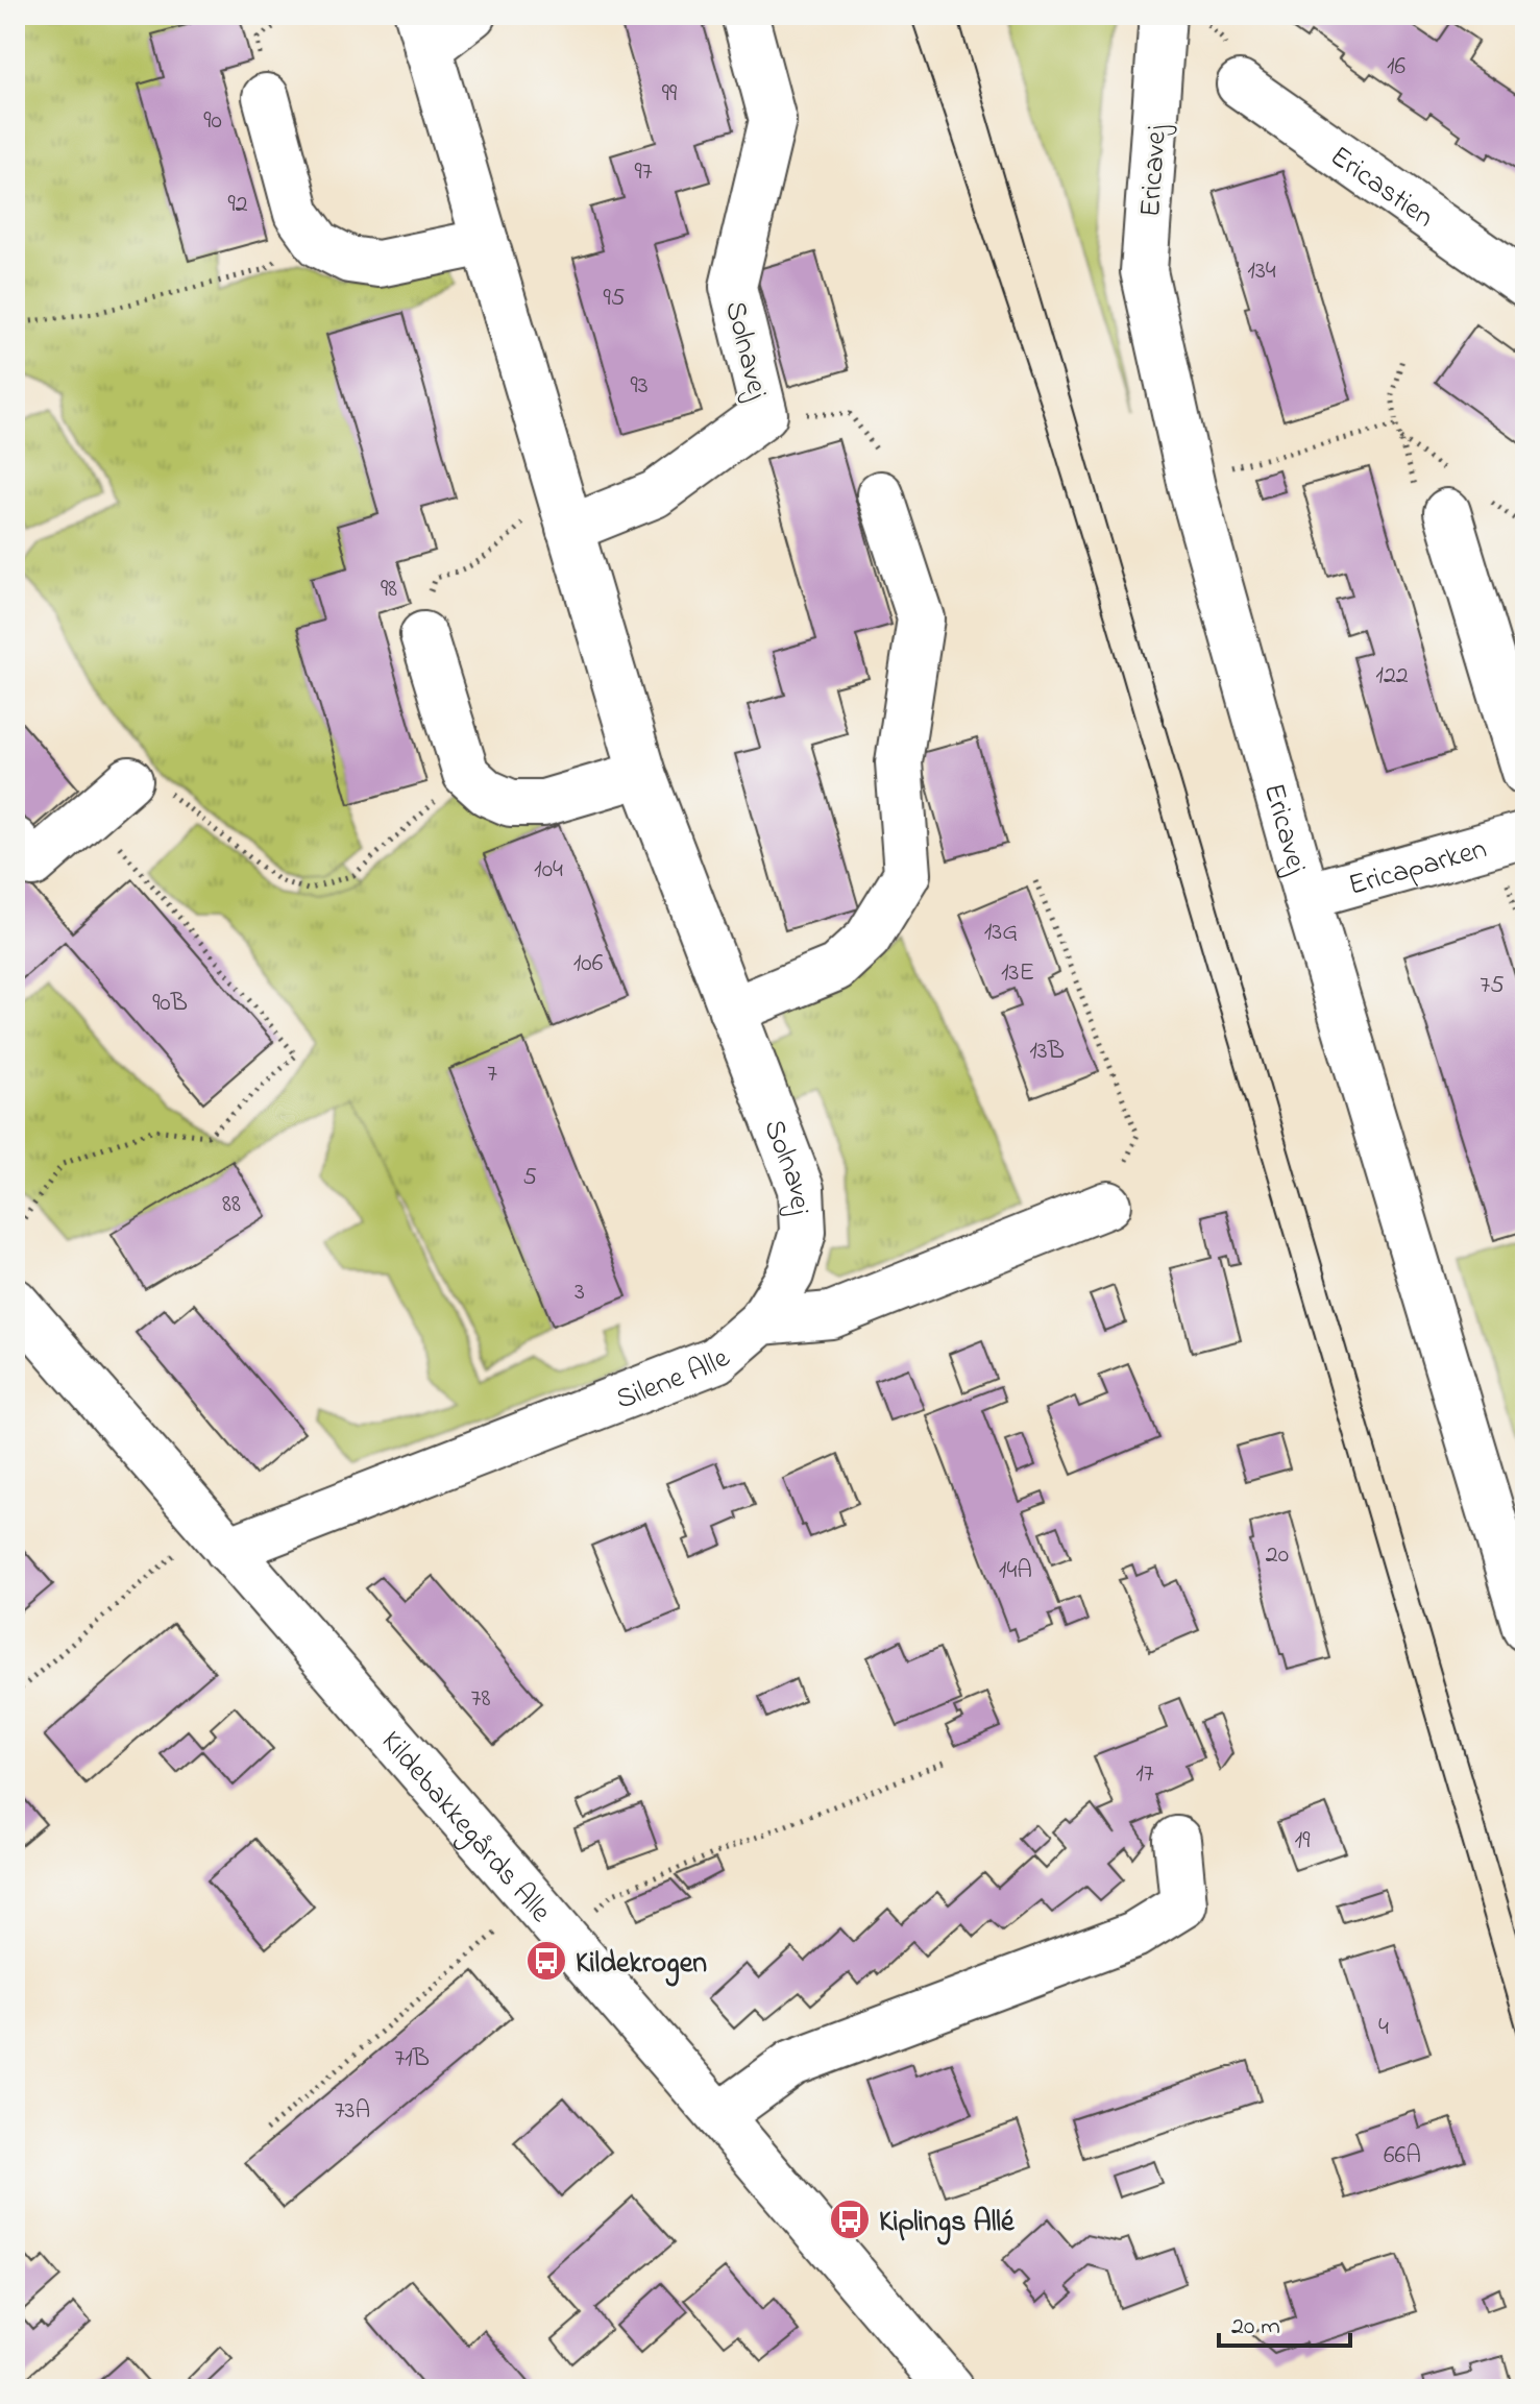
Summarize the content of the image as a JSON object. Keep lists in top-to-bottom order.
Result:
{
  "streets": {
    "street": [
      "Ericavej",
      "Ericastien",
      "Solnavej",
      "Ericaparken",
      "Silene Alle",
      "Kildebakkegårds Alle"
    ]
  },
  "crossings": [
    ["Ericavej", "Ericaparken"],
    ["Solnavej", "Silene Alle"],
    ["Silene Alle", "Kildebakkegårds Alle"]
  ],
  "places": {
    "bus stop": ["Kildekrogen", "Kiplings Allé"]
  },
  "house_numbers": [
    "16",
    "99",
    "90",
    "97",
    "92",
    "134",
    "95",
    "93",
    "98",
    "122",
    "104",
    "13G",
    "106",
    "13E",
    "75",
    "90B",
    "13B",
    "7",
    "5",
    "88",
    "3",
    "20",
    "14A",
    "78",
    "17",
    "19",
    "4",
    "71B",
    "73A",
    "66A"
  ],
  "scale_bar": "20 m"
}
